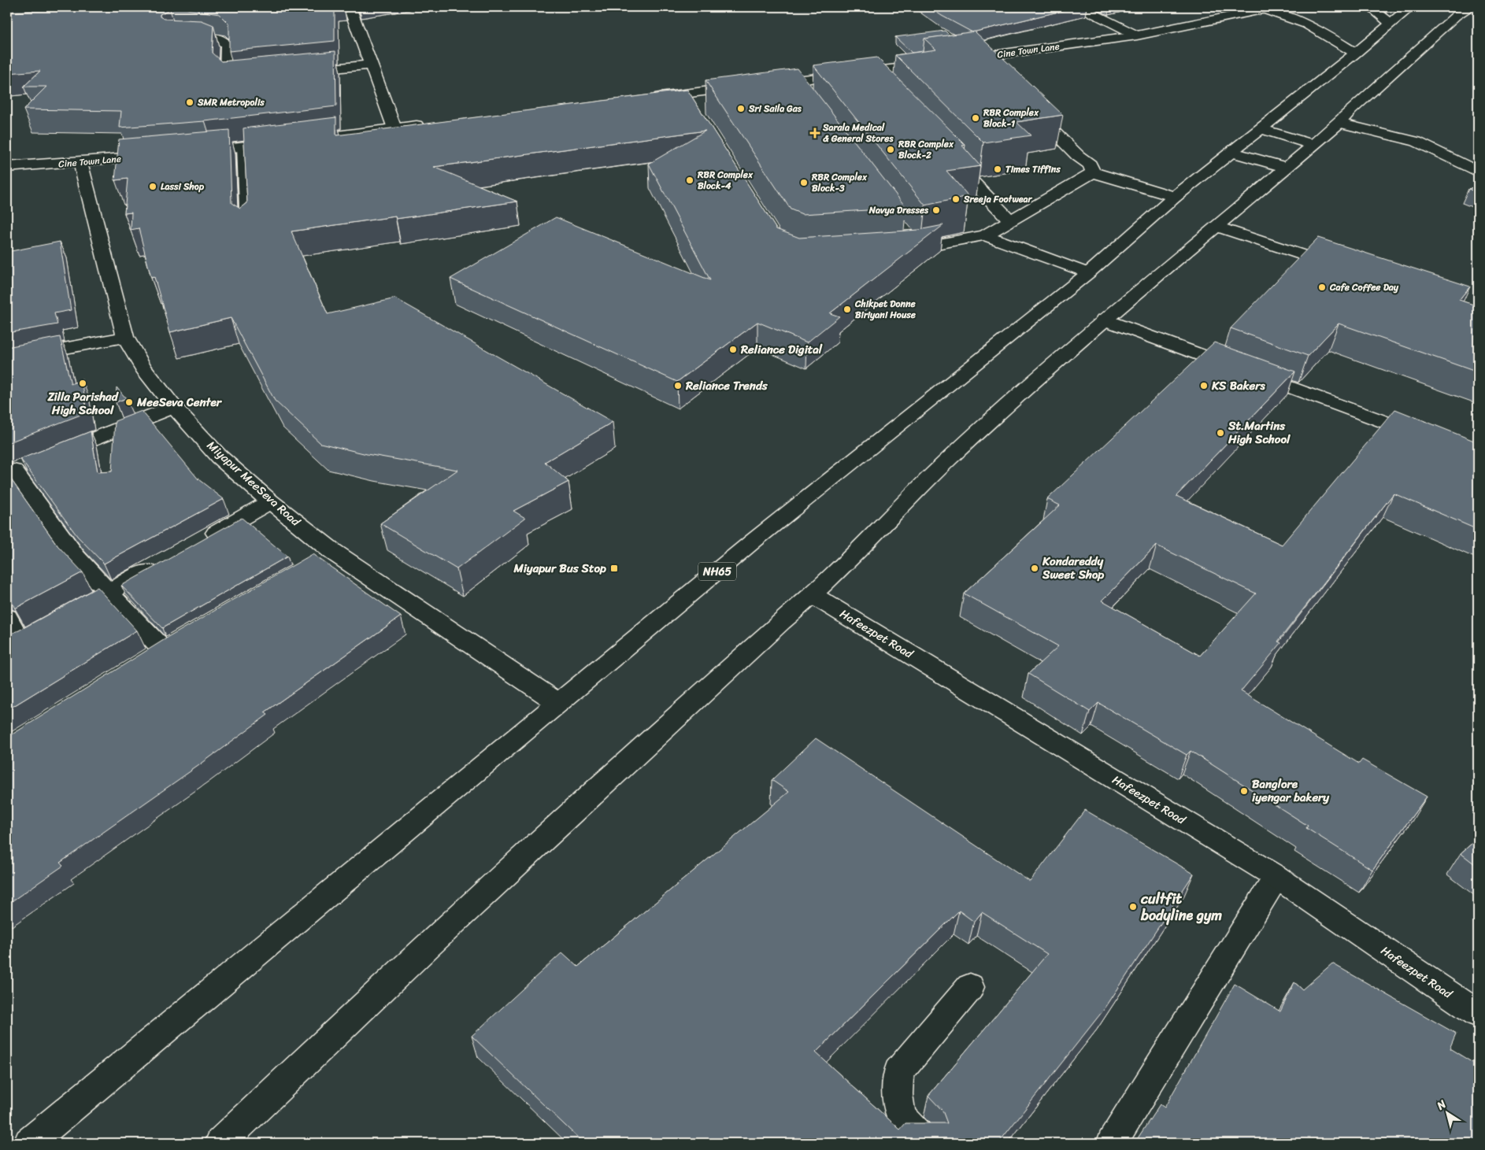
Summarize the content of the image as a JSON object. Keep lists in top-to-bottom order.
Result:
{
  "streets": {
    "main road": [
      "Cine Town Lane",
      "Miyapur MeeSeva Road",
      "NH65",
      "Hafeezpet Road"
    ]
  },
  "crossings": [
    ["Cine Town Lane", "Miyapur MeeSeva Road"],
    ["Miyapur MeeSeva Road", "NH65"]
  ],
  "places": {
    "other": [
      "SMR Metropolis",
      "Sri Saila Gas",
      "RBR Complex Block-1",
      "RBR Complex Block-2",
      "Times Tiffins",
      "RBR Complex Block-4",
      "RBR Complex Block-3",
      "Lassi Shop",
      "Sreeja Footwear",
      "Navya Dresses",
      "Cafe Coffee Day",
      "Chikpet Donne Biriyani House",
      "Reliance Digital",
      "Zilla Parishad High School",
      "Reliance Trends",
      "KS Bakers",
      "MeeSeva Center",
      "St.Martins High School",
      "Kondareddy Sweet Shop",
      "Banglore iyengar bakery",
      "cultfit bodyline gym"
    ],
    "health": ["Sarala Medical & General Stores"],
    "transit": ["Miyapur Bus Stop"]
  },
  "north": "top left"
}
